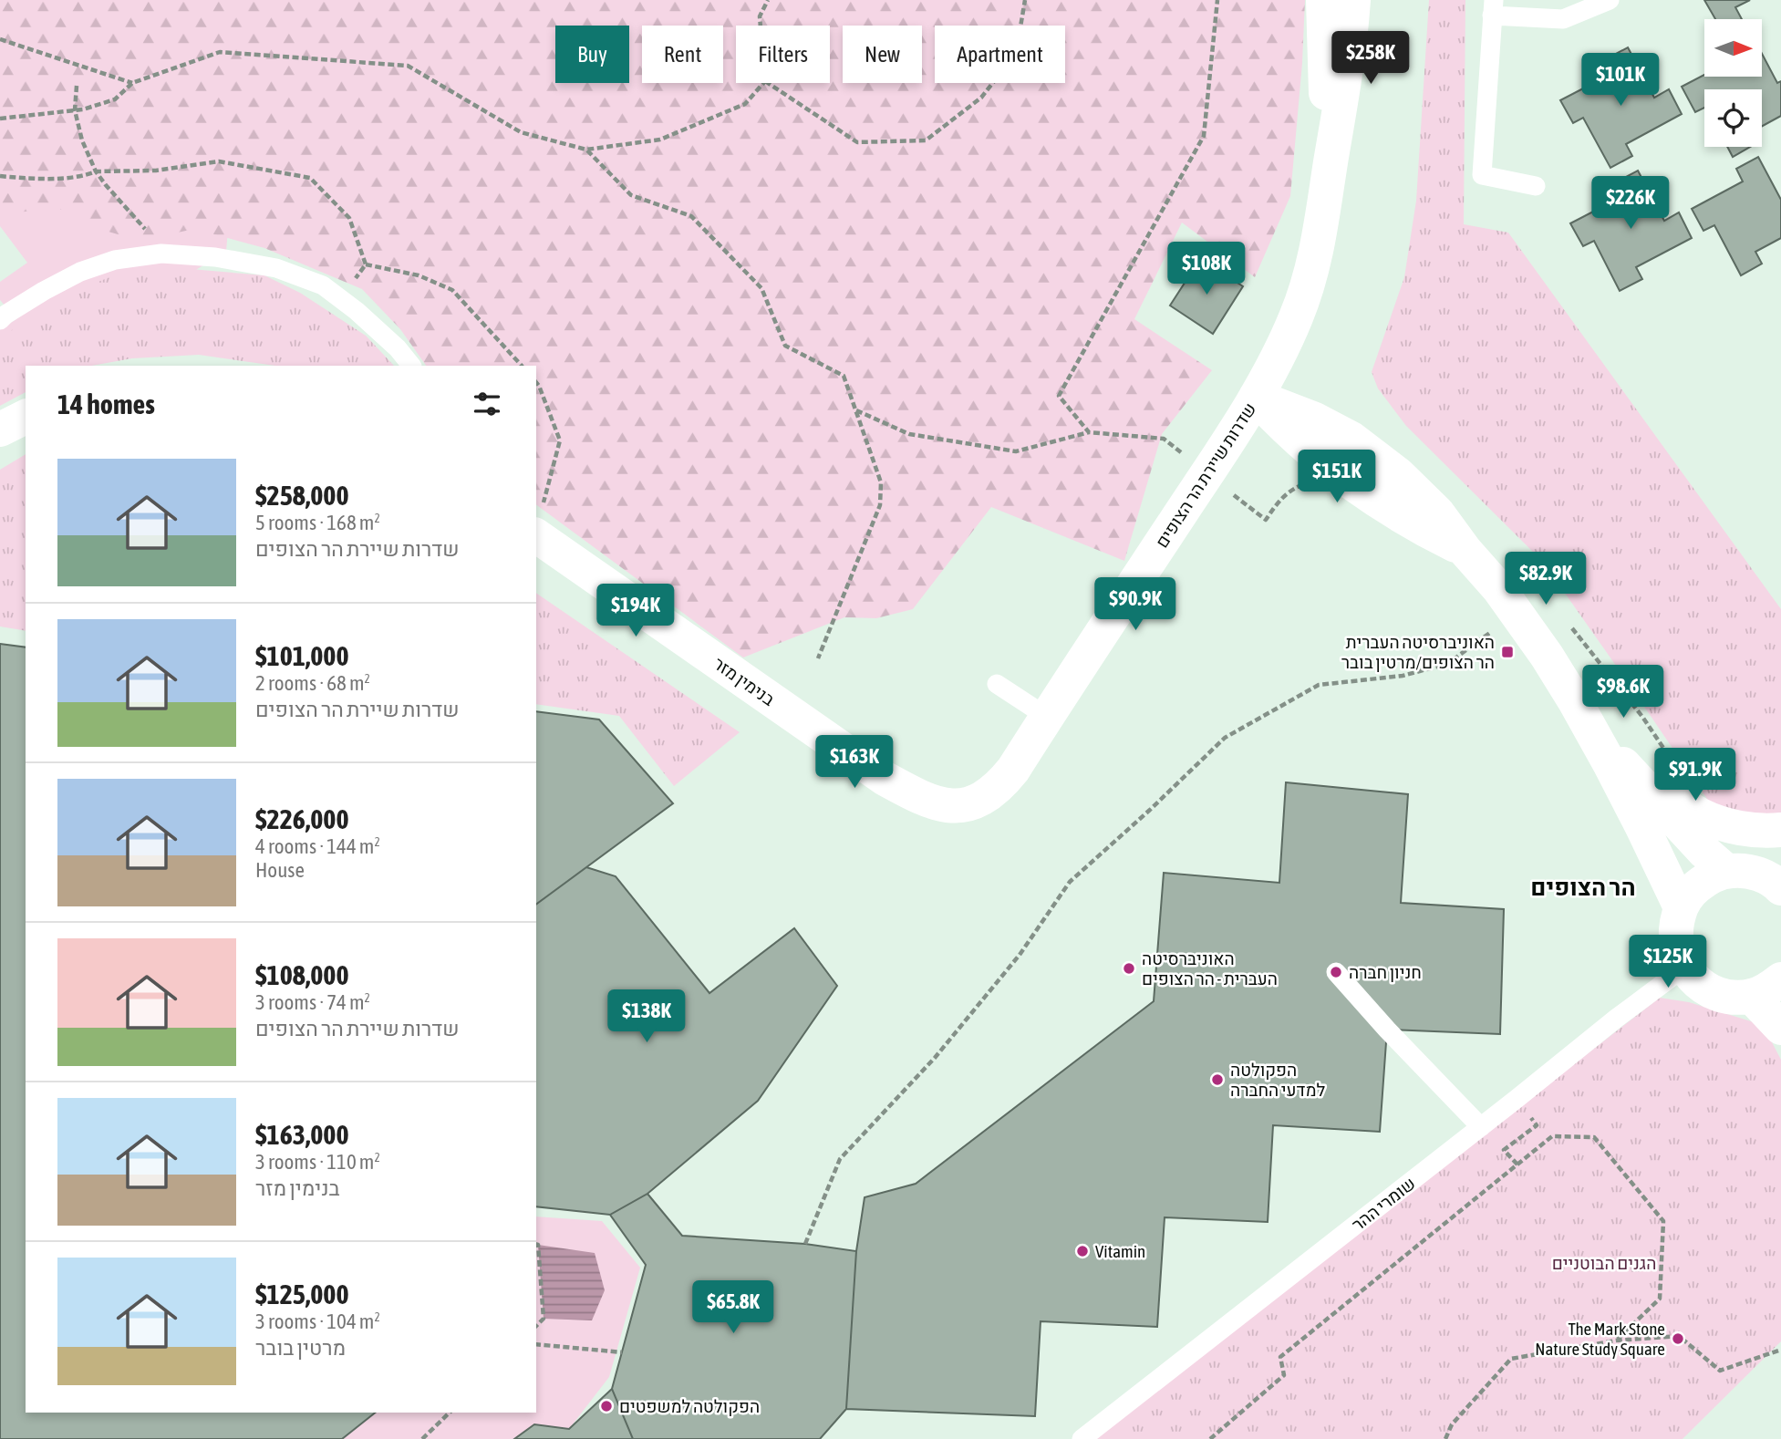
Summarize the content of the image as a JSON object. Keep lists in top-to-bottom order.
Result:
{
  "streets": {
    "street": ["שדרות שיירת הר הצופים", "בנימין מזר"],
    "lane": ["שומרי ההר"]
  },
  "crossings": [
    ["שדרות שיירת הר הצופים", "בנימין מזר"]
  ],
  "districts": ["הר הצופים"],
  "parks": ["הגנים הבוטניים"],
  "places": {
    "transit": ["האוניברסיטה העברית הר הצופים/מרטין בובר"],
    "other": [
      "האוניברסיטה העברית - הר הצופים",
      "חניון חברה",
      "הפקולטה למדעי החברה",
      "Vitamin",
      "The Mark Stone Nature Study Square",
      "הפקולטה למשפטים"
    ]
  },
  "north": "right",
  "page": {
    "chip": [
      "Buy",
      "Rent",
      "Filters",
      "New",
      "Apartment"
    ],
    "price": [
      "$258K",
      "$101K",
      "$226K",
      "$108K",
      "$151K",
      "$82.9K",
      "$90.9K",
      "$194K",
      "$98.6K",
      "$163K",
      "$91.9K",
      "$125K",
      "$138K",
      "$65.8K"
    ],
    "heading": "14 homes",
    "list": [
      {
        "name": "$258,000",
        "note": "5 rooms · 168 m² · שדרות שיירת הר הצופים"
      },
      {
        "name": "$101,000",
        "note": "2 rooms · 68 m² · שדרות שיירת הר הצופים"
      },
      {
        "name": "$226,000",
        "note": "4 rooms · 144 m² · House"
      },
      {
        "name": "$108,000",
        "note": "3 rooms · 74 m² · שדרות שיירת הר הצופים"
      },
      {
        "name": "$163,000",
        "note": "3 rooms · 110 m² · בנימין מזר"
      },
      {
        "name": "$125,000",
        "note": "3 rooms · 104 m² · מרטין בובר"
      }
    ]
  }
}
